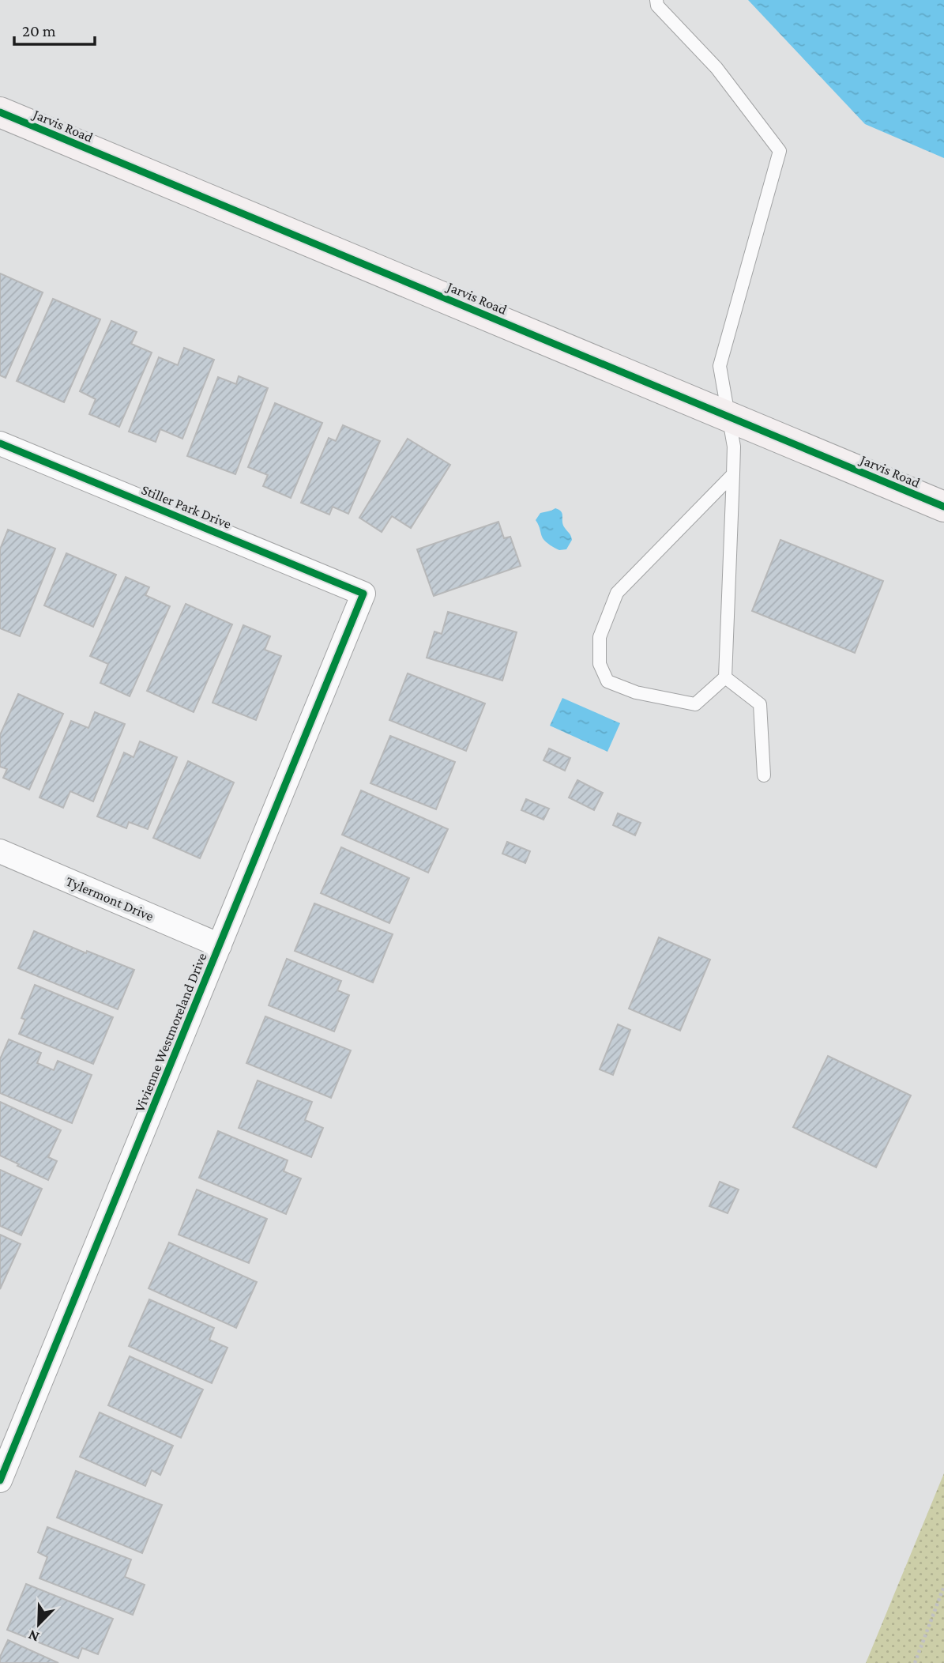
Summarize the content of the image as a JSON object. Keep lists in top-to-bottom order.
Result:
{
  "streets": {
    "street": [
      "Jarvis Road",
      "Stiller Park Drive",
      "Tylermont Drive",
      "Vivienne Westmoreland Drive"
    ]
  },
  "crossings": [
    ["Stiller Park Drive", "Vivienne Westmoreland Drive"],
    ["Tylermont Drive", "Vivienne Westmoreland Drive"]
  ],
  "scale_bar": "20 m",
  "north": "bottom left"
}
